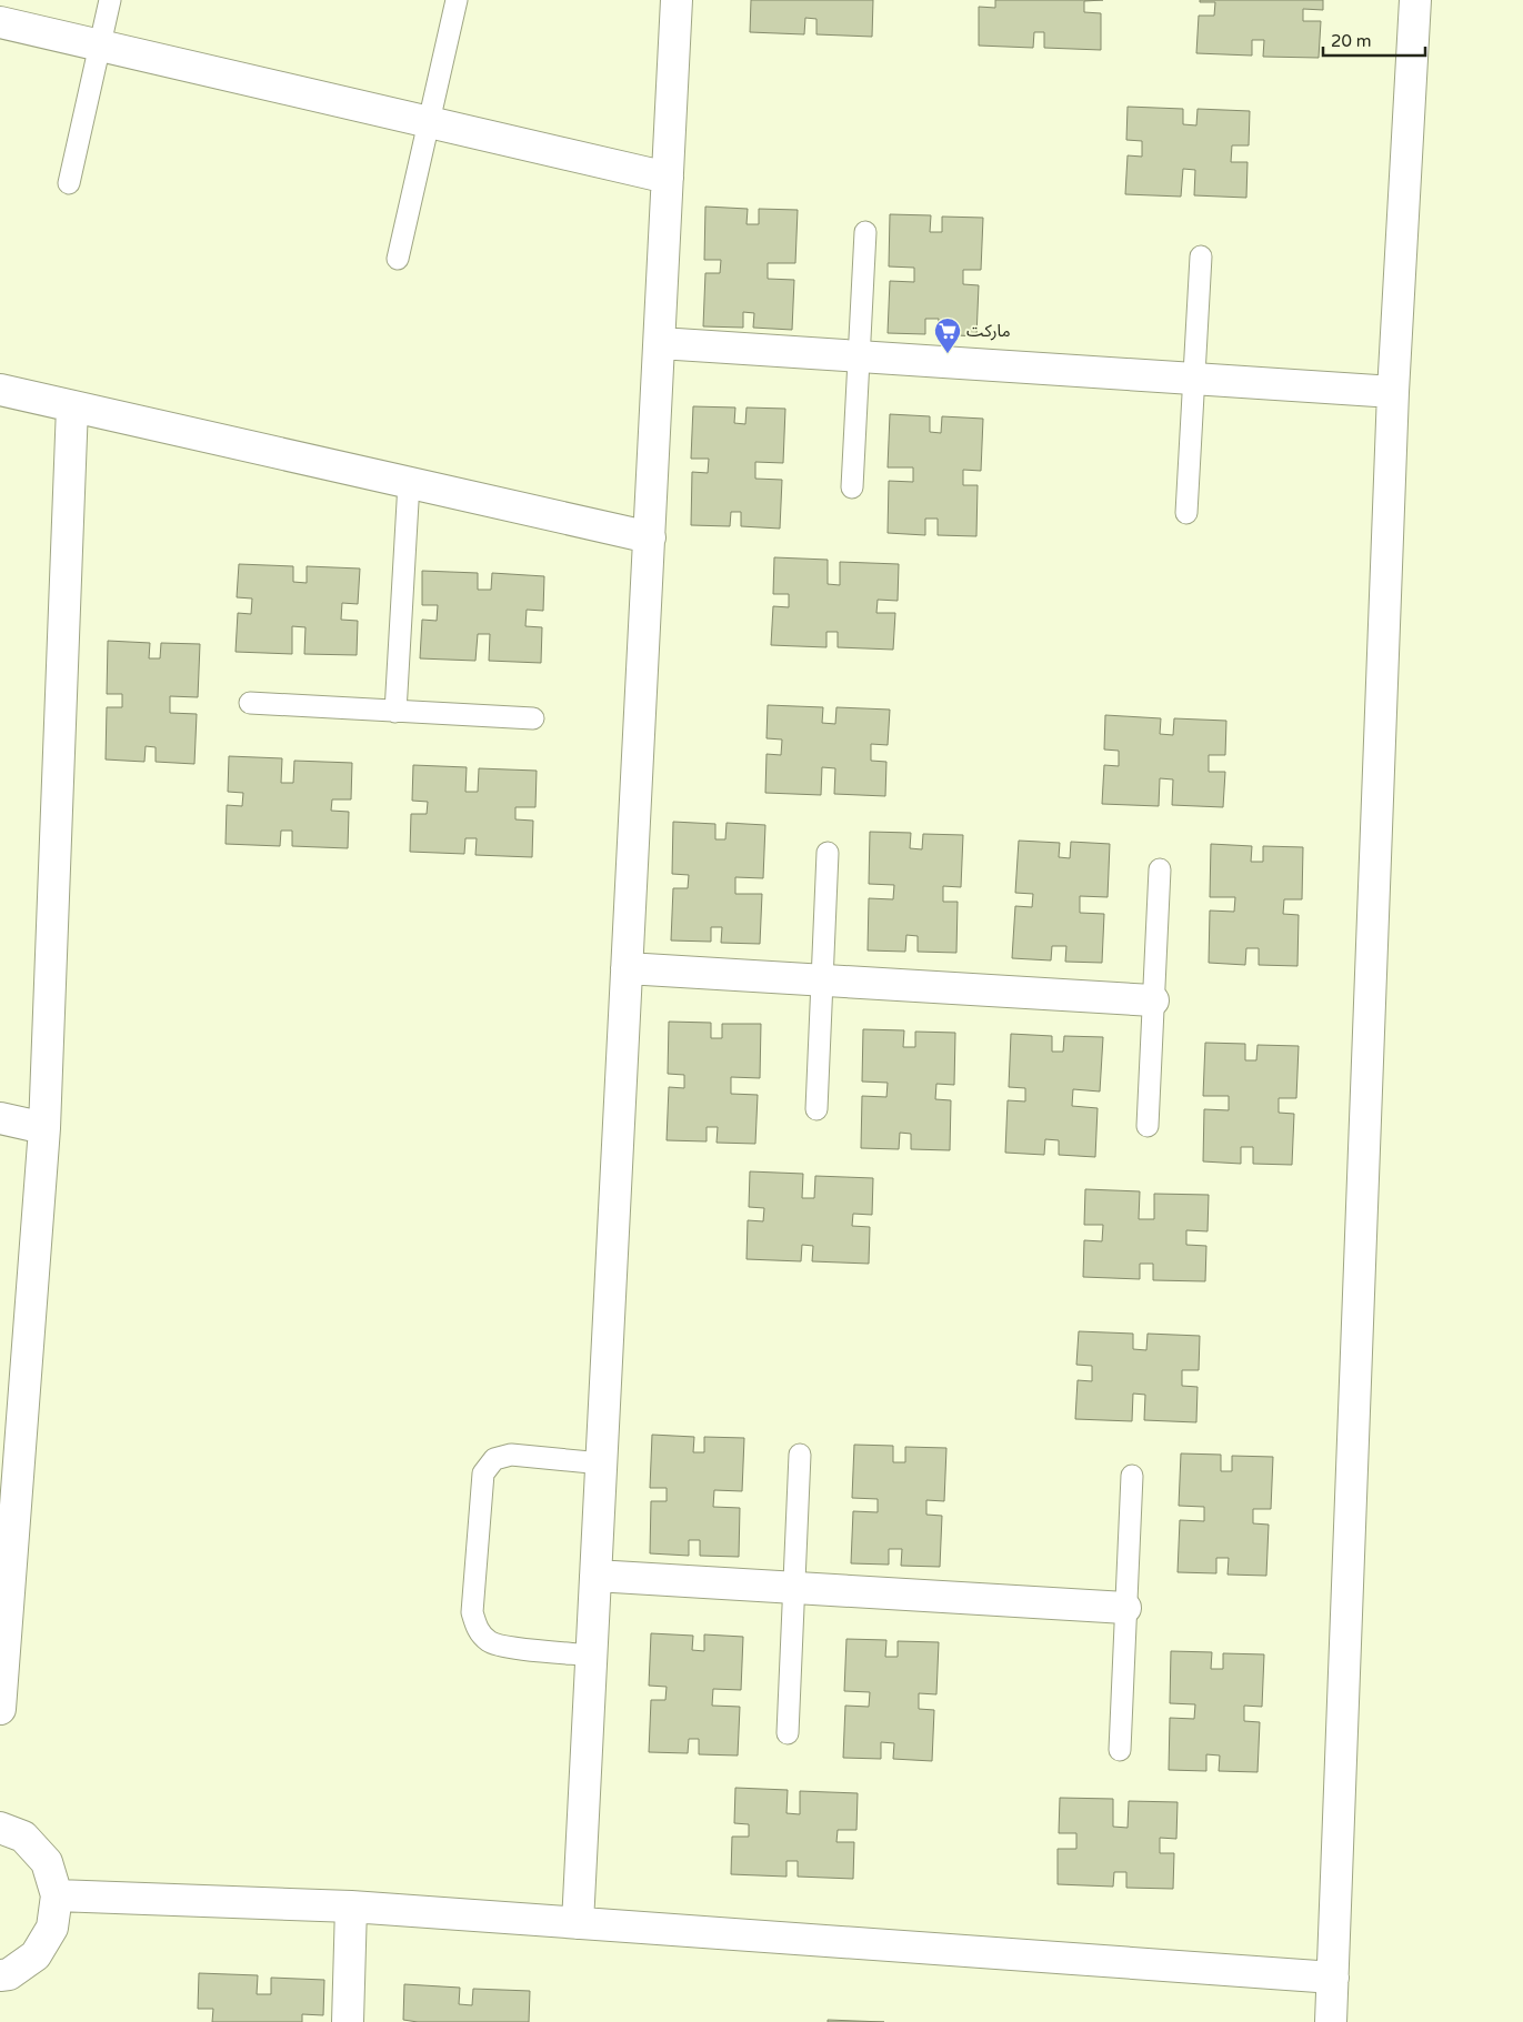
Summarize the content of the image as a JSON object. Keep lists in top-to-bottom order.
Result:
{
  "places": {
    "supermarket": ["ماركت"]
  },
  "scale_bar": "20 m"
}
